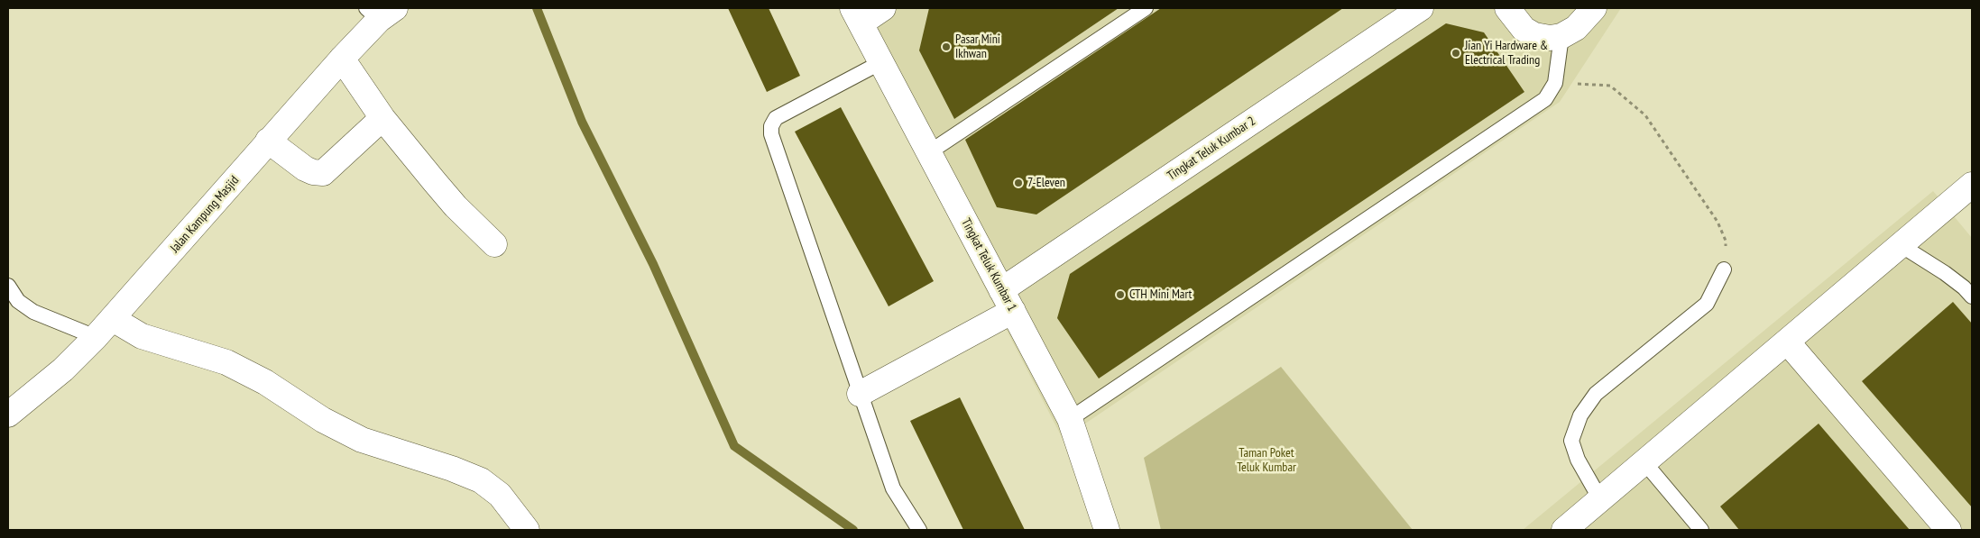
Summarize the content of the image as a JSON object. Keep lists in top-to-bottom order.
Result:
{
  "streets": {
    "street": ["Tingkat Teluk Kumbar 2", "Jalan Kampung Masjid", "Tingkat Teluk Kumbar 1"]
  },
  "crossings": [
    ["Tingkat Teluk Kumbar 2", "Tingkat Teluk Kumbar 1"]
  ],
  "parks": ["Taman Poket Teluk Kumbar"],
  "places": [
    "Pasar Mini Ikhwan",
    "Jian Yi Hardware & Electrical Trading",
    "7-Eleven",
    "CTH Mini Mart"
  ]
}
